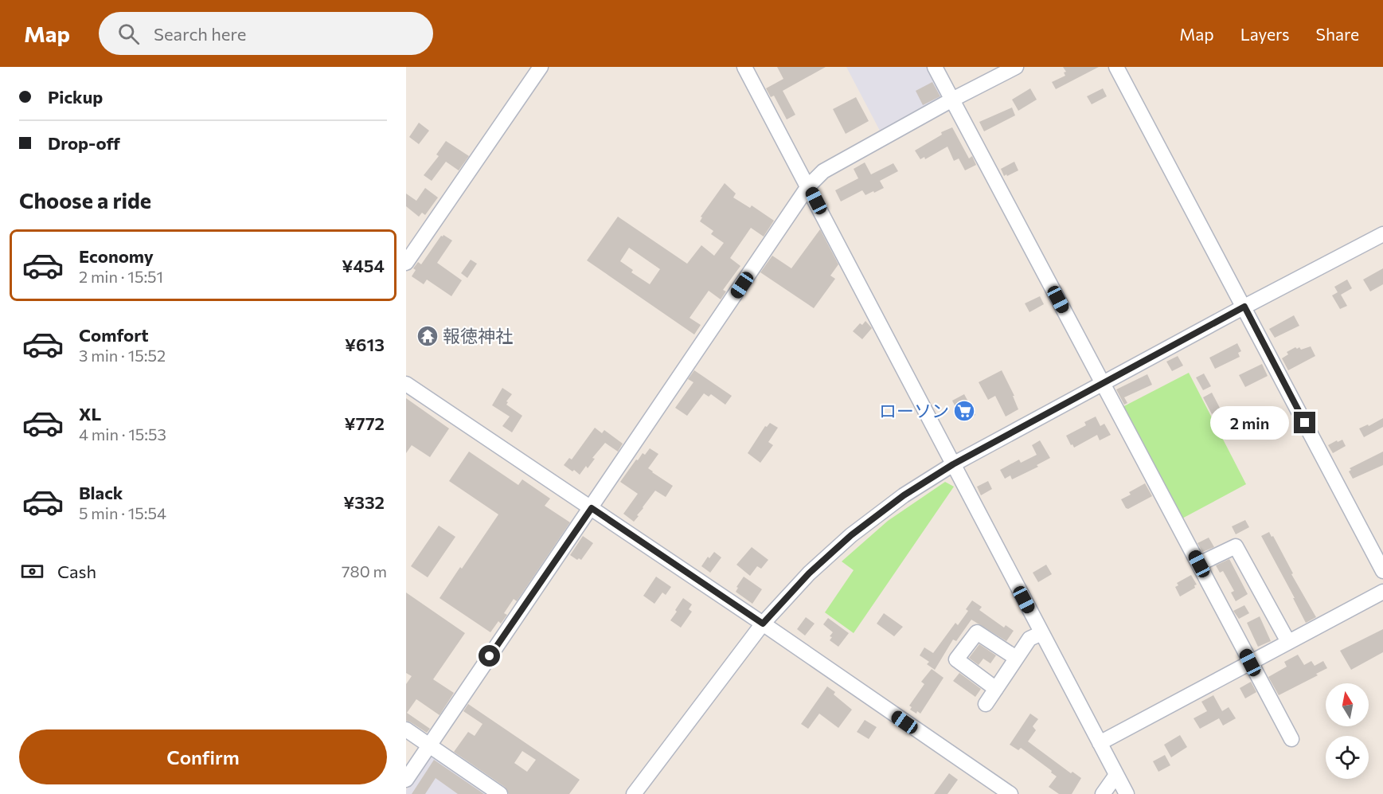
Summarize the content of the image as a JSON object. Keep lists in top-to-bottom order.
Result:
{
  "places": {
    "temple": ["報徳神社"],
    "supermarket": ["ローソン"]
  },
  "north": "top",
  "page": {
    "header": "Map",
    "search": "Search here",
    "nav": ["Map", "Layers", "Share"],
    "banner": ["Pickup", "Drop-off"],
    "heading": "Choose a ride",
    "list": [
      {
        "name": "Economy",
        "note": "2 min · 15:51",
        "value": "¥454"
      },
      {
        "name": "Comfort",
        "note": "3 min · 15:52",
        "value": "¥613"
      },
      {
        "name": "XL",
        "note": "4 min · 15:53",
        "value": "¥772"
      },
      {
        "name": "Black",
        "note": "5 min · 15:54",
        "value": "¥332"
      }
    ],
    "bubble": "2 min",
    "pay": ["Cash", "780 m"],
    "buttons": "Confirm"
  }
}
